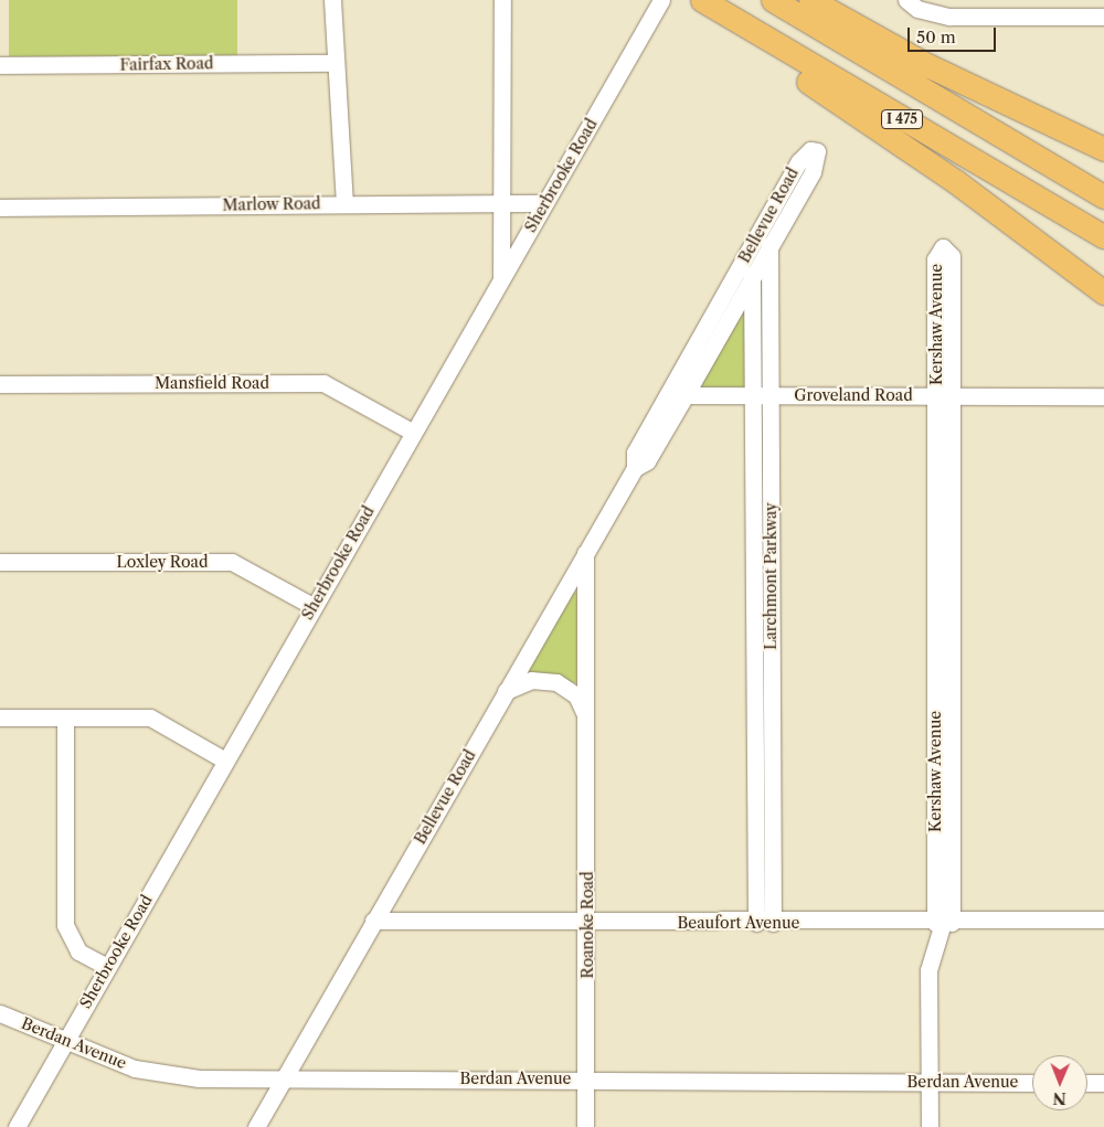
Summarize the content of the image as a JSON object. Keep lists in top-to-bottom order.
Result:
{
  "streets": {
    "highway": ["I 475"],
    "street": [
      "Fairfax Road",
      "Sherbrooke Road",
      "Marlow Road",
      "Bellevue Road",
      "Kershaw Avenue",
      "Mansfield Road",
      "Groveland Road",
      "Loxley Road",
      "Larchmont Parkway",
      "Beaufort Avenue",
      "Roanoke Road",
      "Berdan Avenue"
    ]
  },
  "crossings": [
    ["Sherbrooke Road", "Marlow Road"],
    ["Sherbrooke Road", "Mansfield Road"],
    ["Sherbrooke Road", "Loxley Road"],
    ["Sherbrooke Road", "Berdan Avenue"],
    ["Bellevue Road", "Groveland Road"],
    ["Bellevue Road", "Larchmont Parkway"],
    ["Bellevue Road", "Beaufort Avenue"],
    ["Bellevue Road", "Roanoke Road"],
    ["Bellevue Road", "Berdan Avenue"],
    ["Kershaw Avenue", "Groveland Road"],
    ["Kershaw Avenue", "Beaufort Avenue"],
    ["Kershaw Avenue", "Berdan Avenue"],
    ["Groveland Road", "Larchmont Parkway"],
    ["Larchmont Parkway", "Beaufort Avenue"],
    ["Beaufort Avenue", "Roanoke Road"],
    ["Roanoke Road", "Berdan Avenue"]
  ],
  "scale_bar": "50 m",
  "north": "bottom"
}
